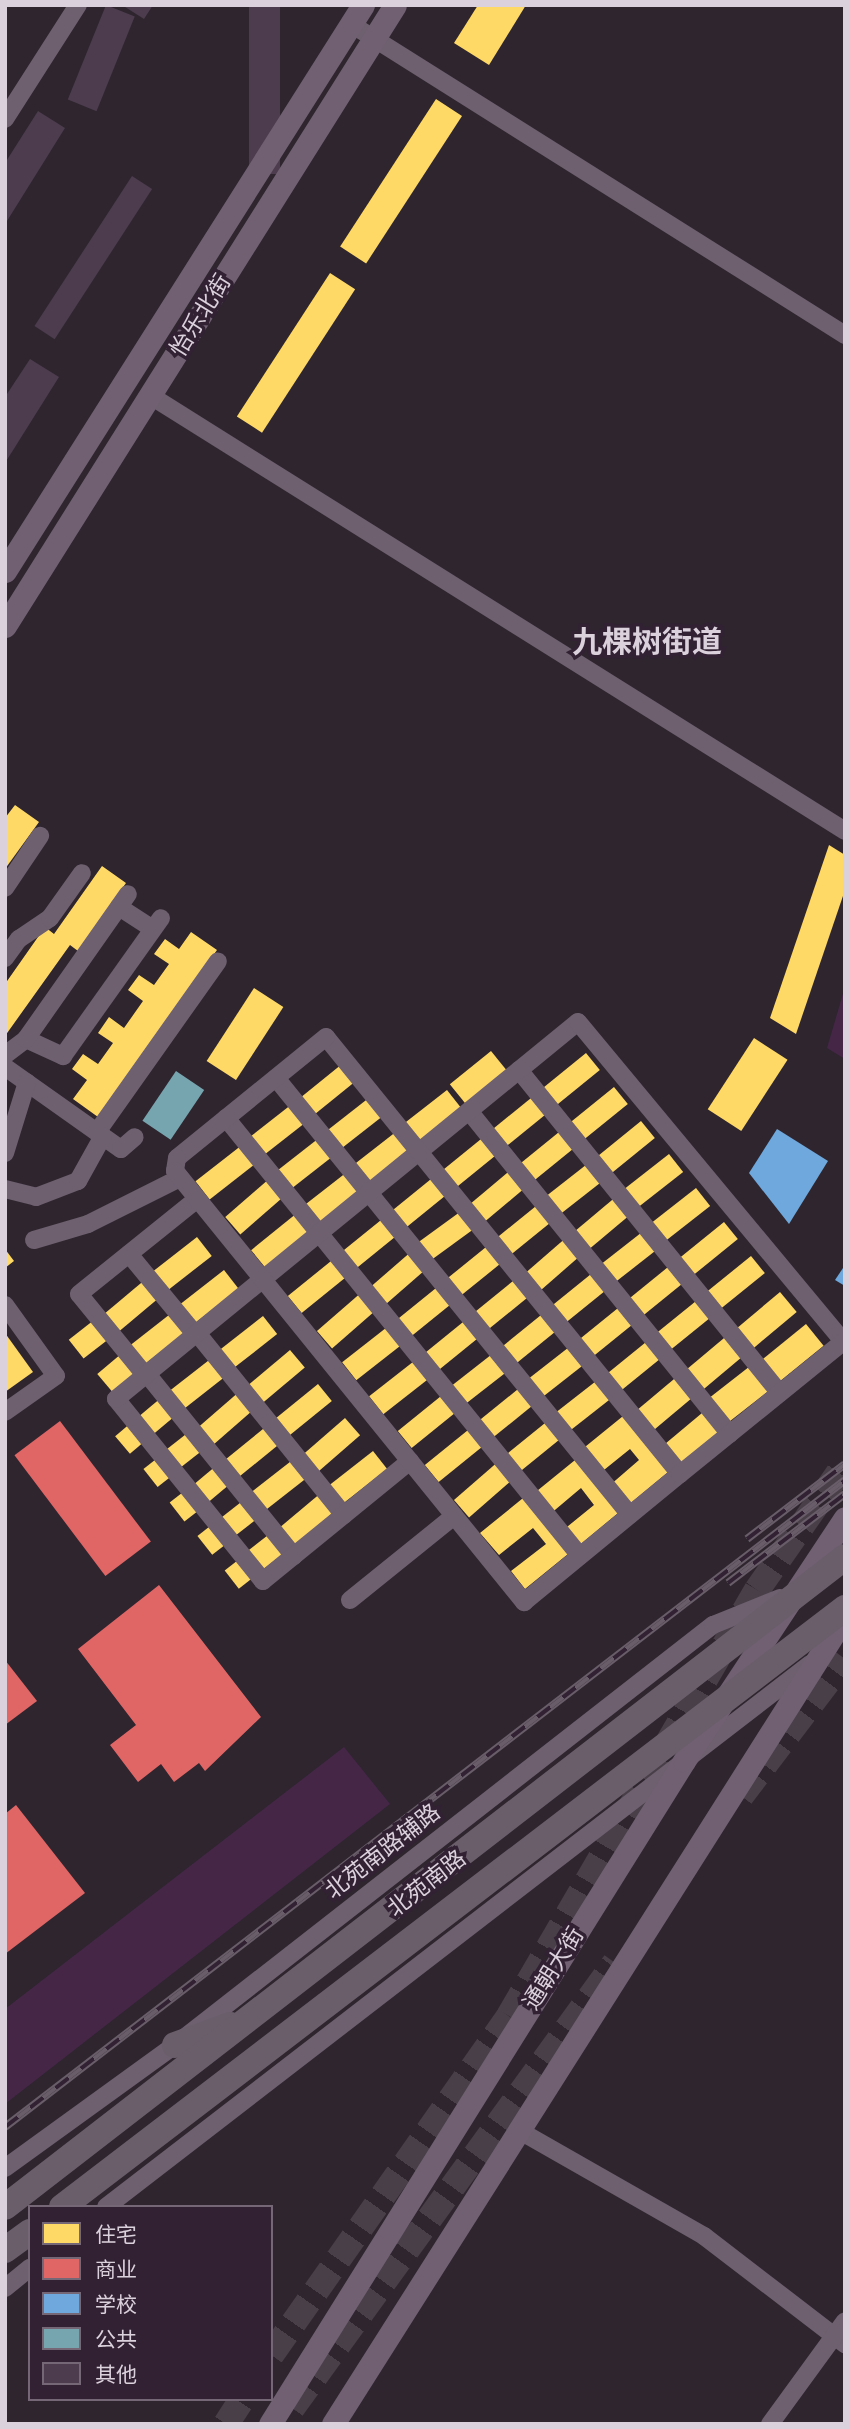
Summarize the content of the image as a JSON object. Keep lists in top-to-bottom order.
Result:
{
  "streets": {
    "highway": ["北苑南路"],
    "main road": ["怡乐北街", "通朝大街"],
    "street": ["北苑南路辅路"]
  },
  "crossings": [
    ["北苑南路辅路", "北苑南路"],
    ["北苑南路辅路", "通朝大街"],
    ["北苑南路", "通朝大街"]
  ],
  "districts": ["九棵树街道"],
  "legend": [
    "住宅",
    "商业",
    "学校",
    "公共",
    "其他"
  ]
}
